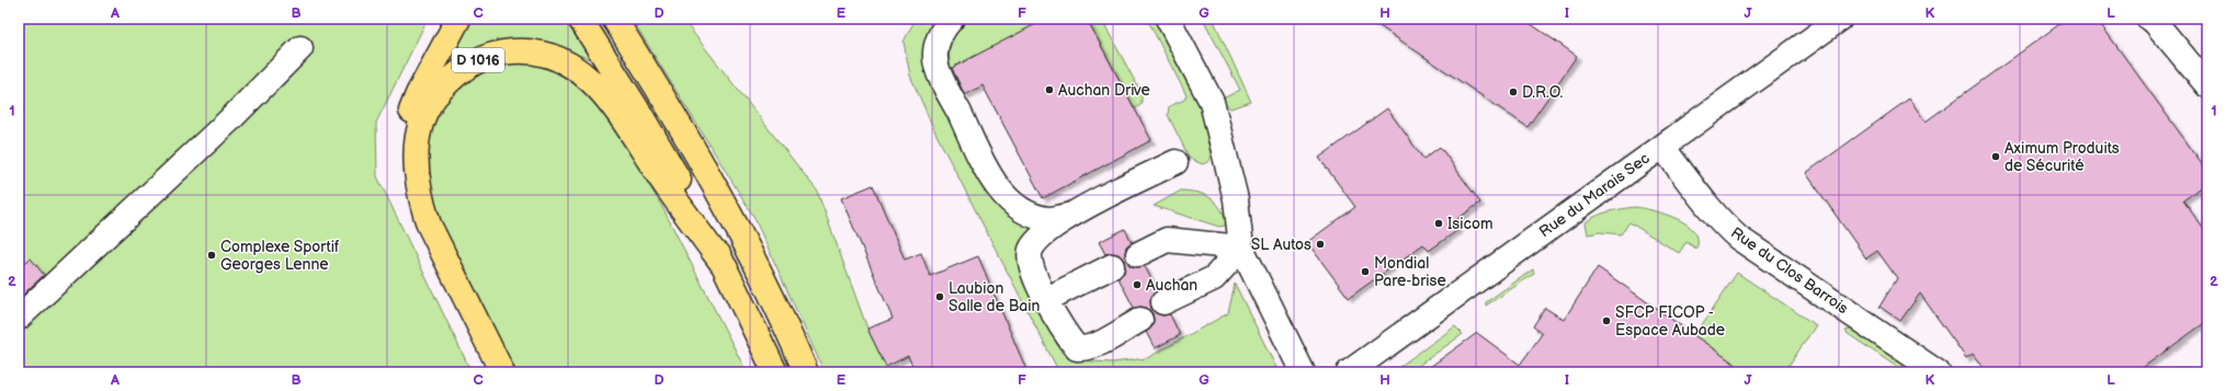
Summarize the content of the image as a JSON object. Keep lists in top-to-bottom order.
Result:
{
  "streets": {
    "highway": ["D 1016"],
    "street": ["Rue du Marais Sec", "Rue du Clos Barrois"]
  },
  "crossings": [
    ["Rue du Marais Sec", "Rue du Clos Barrois"]
  ],
  "places": [
    "Auchan Drive",
    "D.R.O.",
    "Aximum Produits de Sécurité",
    "Isicom",
    "SL Autos",
    "Complexe Sportif Georges Lenne",
    "Mondial Pare-brise",
    "Auchan",
    "Laubion Salle de Bain",
    "SFCP FICOP - Espace Aubade"
  ],
  "grid": {
    "columns": [
      "A",
      "B",
      "C",
      "D",
      "E",
      "F",
      "G",
      "H",
      "I",
      "J",
      "K",
      "L"
    ],
    "rows": ["1", "2"]
  }
}
